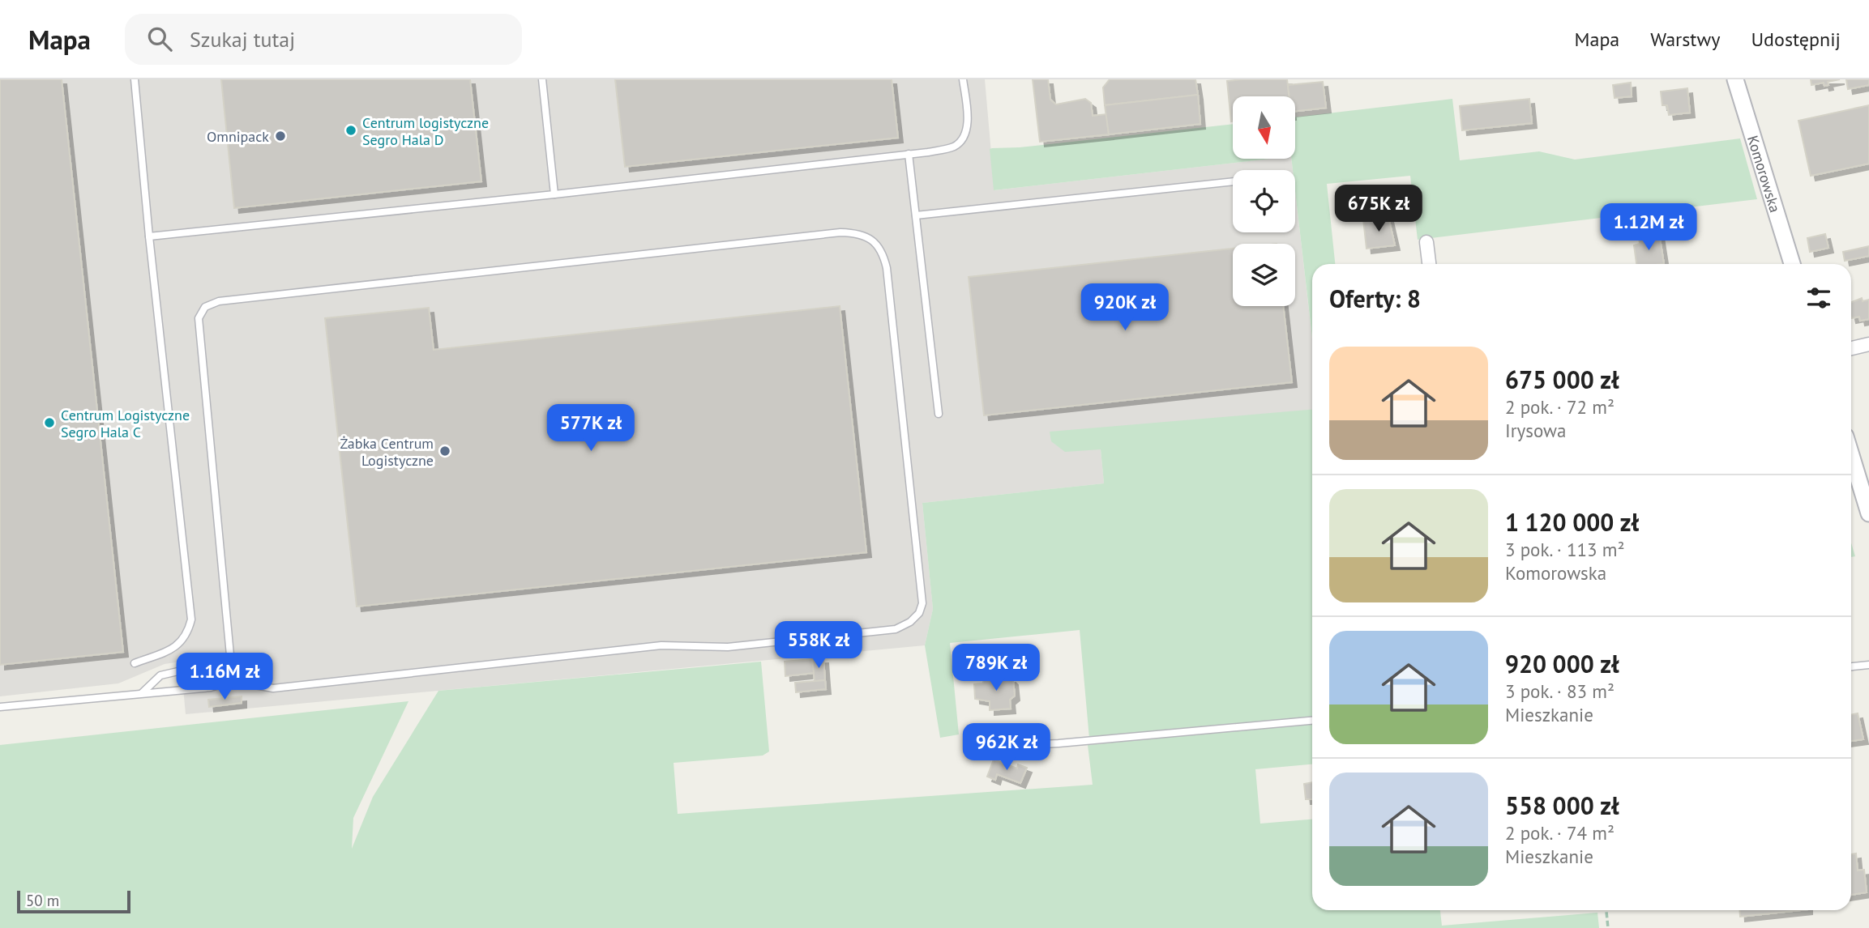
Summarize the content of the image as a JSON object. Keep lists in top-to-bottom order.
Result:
{
  "streets": {
    "street": ["Komorowska"]
  },
  "places": [
    "Centrum logistyczne Segro Hala D",
    "Omnipack",
    "Centrum Logistyczne Segro Hala C",
    "Żabka Centrum Logistyczne"
  ],
  "scale_bar": "50 m",
  "north": "bottom",
  "page": {
    "header": "Mapa",
    "search": "Szukaj tutaj",
    "nav": ["Mapa", "Warstwy", "Udostępnij"],
    "price": [
      "675K zł",
      "1.12M zł",
      "920K zł",
      "577K zł",
      "558K zł",
      "789K zł",
      "1.16M zł",
      "962K zł"
    ],
    "heading": "Oferty: 8",
    "list": [
      {
        "name": "675 000 zł",
        "note": "2 pok. · 72 m² · Irysowa"
      },
      {
        "name": "1 120 000 zł",
        "note": "3 pok. · 113 m² · Komorowska"
      },
      {
        "name": "920 000 zł",
        "note": "3 pok. · 83 m² · Mieszkanie"
      },
      {
        "name": "558 000 zł",
        "note": "2 pok. · 74 m² · Mieszkanie"
      }
    ],
    "scale": "50 m"
  }
}
